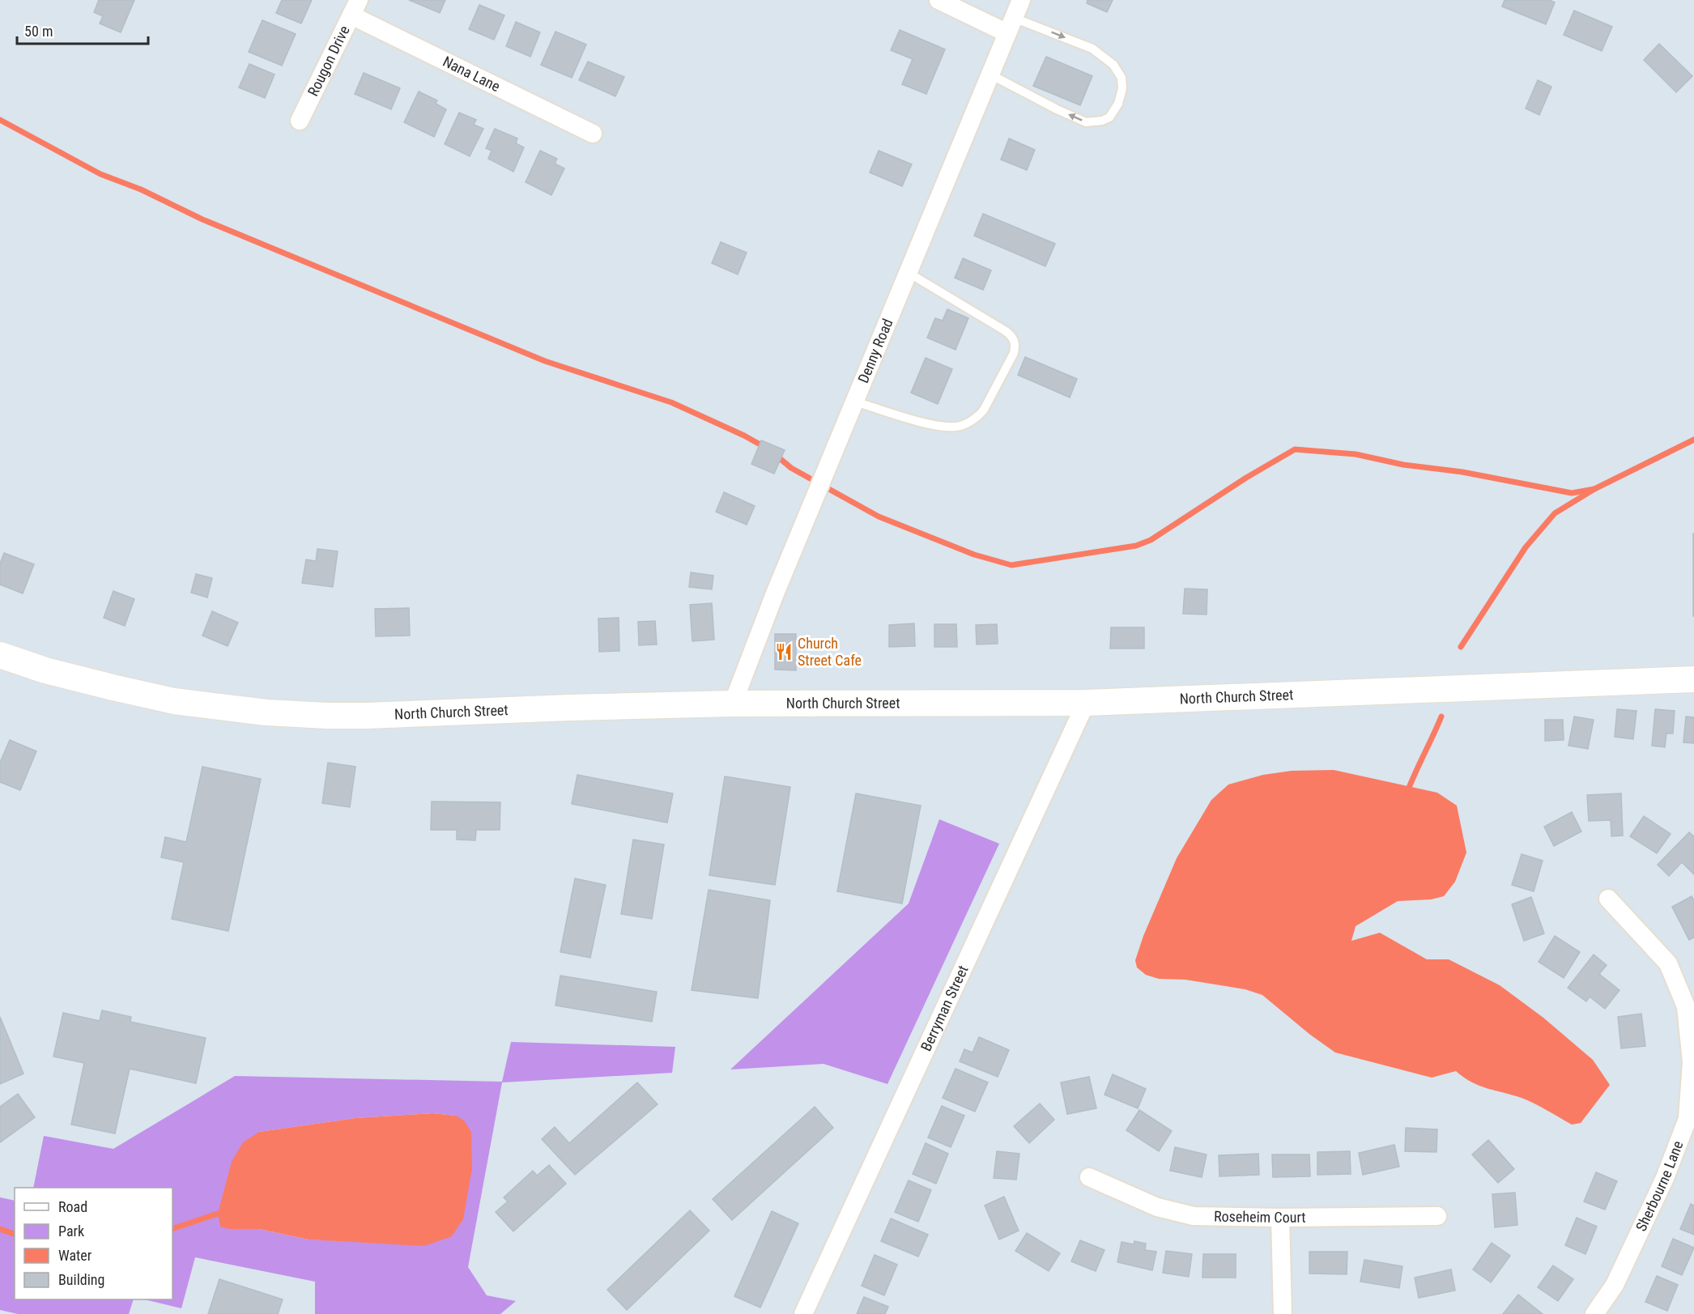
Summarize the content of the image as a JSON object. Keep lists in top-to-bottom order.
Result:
{
  "streets": {
    "main road": ["North Church Street"],
    "street": [
      "Rougon Drive",
      "Nana Lane",
      "Denny Road",
      "Berryman Street",
      "Sherbourne Lane",
      "Roseheim Court"
    ]
  },
  "crossings": [
    ["Rougon Drive", "Nana Lane"],
    ["Denny Road", "North Church Street"],
    ["North Church Street", "Berryman Street"]
  ],
  "places": {
    "restaurant": ["Church Street Cafe"]
  },
  "legend": [
    "Road",
    "Park",
    "Water",
    "Building"
  ],
  "scale_bar": "50 m"
}
